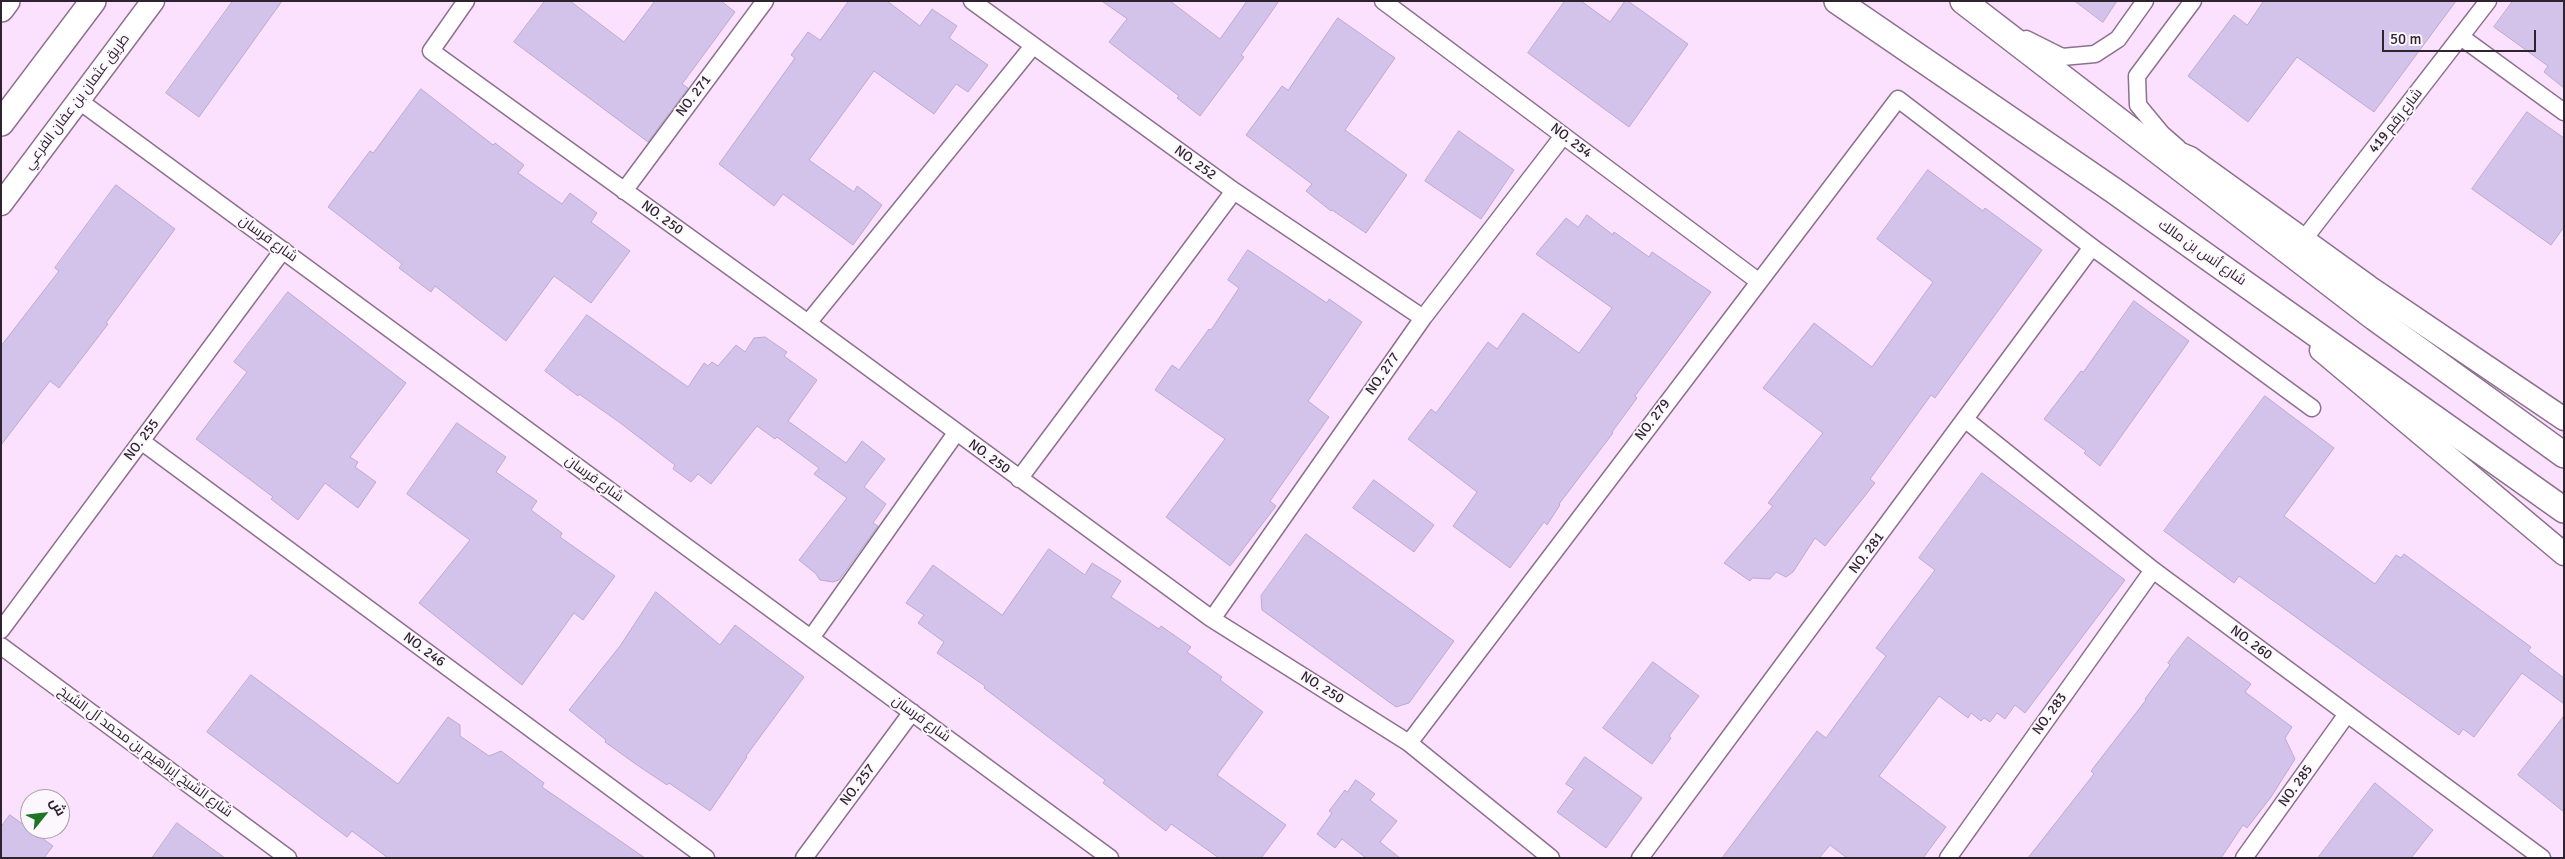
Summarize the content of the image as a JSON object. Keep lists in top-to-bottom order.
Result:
{
  "streets": {
    "main road": ["طريق عثمان بن عفان الفرعي", "شارع أنس بن مالك"],
    "street": [
      "NO. 271",
      "شارع رقم 419",
      "NO. 254",
      "NO. 252",
      "NO. 250",
      "شارع فرسان",
      "NO. 277",
      "NO. 279",
      "NO. 255",
      "NO. 281",
      "NO. 260",
      "NO. 246",
      "NO. 283",
      "شارع الشيخ إبراهيم بن محمد آل الشيخ",
      "NO. 257",
      "NO. 285"
    ]
  },
  "crossings": [
    ["NO. 271", "NO. 250"],
    ["طريق عثمان بن عفان الفرعي", "شارع فرسان"],
    ["NO. 254", "NO. 277"],
    ["NO. 254", "NO. 279"],
    ["NO. 252", "NO. 277"],
    ["NO. 250", "NO. 277"],
    ["NO. 250", "NO. 279"],
    ["شارع فرسان", "NO. 255"],
    ["شارع فرسان", "NO. 257"],
    ["NO. 279", "NO. 281"],
    ["NO. 255", "NO. 246"],
    ["NO. 281", "NO. 260"],
    ["NO. 260", "NO. 283"],
    ["NO. 260", "NO. 285"]
  ],
  "scale_bar": "50 m",
  "north": "top right"
}
